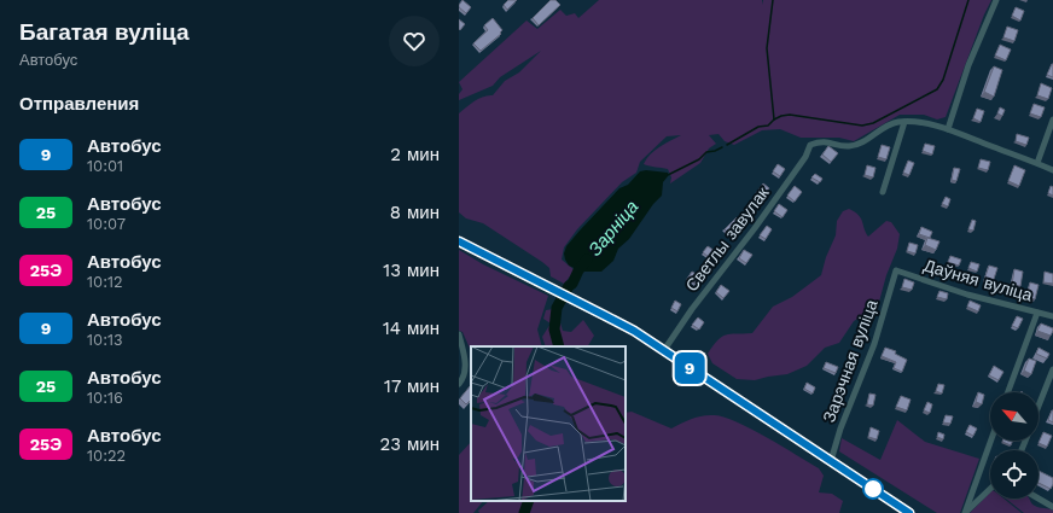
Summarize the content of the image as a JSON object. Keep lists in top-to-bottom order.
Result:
{
  "streets": {
    "street": ["Светлы завулак", "Даўняя вуліца", "Зарэчная вуліца"]
  },
  "crossings": [
    ["Даўняя вуліца", "Зарэчная вуліца"]
  ],
  "water": ["Зарніца"],
  "lines": ["bus line 9"],
  "north": "top left",
  "page": {
    "heading": [
      ["Багатая вуліца", "Автобус"],
      "Отправления"
    ],
    "on_map": "9",
    "list": [
      {
        "mark": "9",
        "name": "Автобус",
        "note": "10:01",
        "value": "2 мин"
      },
      {
        "mark": "25",
        "name": "Автобус",
        "note": "10:07",
        "value": "8 мин"
      },
      {
        "mark": "25Э",
        "name": "Автобус",
        "note": "10:12",
        "value": "13 мин"
      },
      {
        "mark": "9",
        "name": "Автобус",
        "note": "10:13",
        "value": "14 мин"
      },
      {
        "mark": "25",
        "name": "Автобус",
        "note": "10:16",
        "value": "17 мин"
      },
      {
        "mark": "25Э",
        "name": "Автобус",
        "note": "10:22",
        "value": "23 мин"
      }
    ]
  }
}
